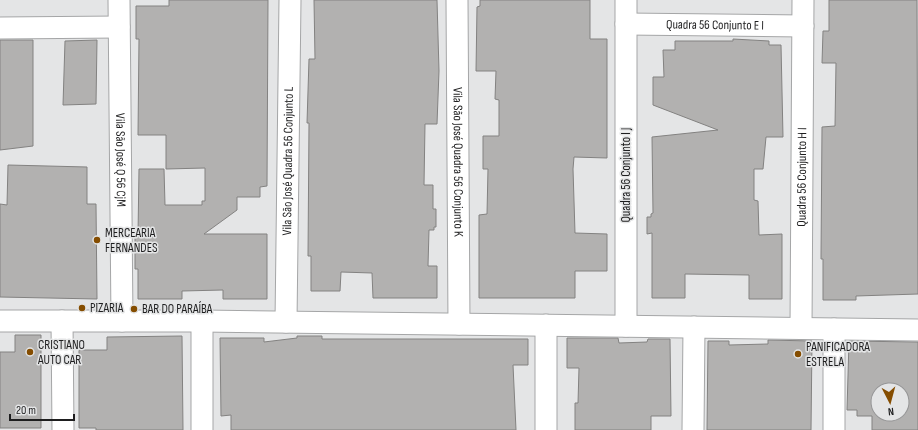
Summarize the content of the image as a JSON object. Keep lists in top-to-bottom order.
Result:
{
  "streets": {
    "street": [
      "Quadra 56 Conjunto E I",
      "Vila São José Q 56 CjM",
      "Vila São José Quadra 56 Conjunto L",
      "Vila São José Quadra 56 Conjunto K",
      "Quadra 56 Conjunto I J",
      "Quadra 56 Conjunto H I"
    ]
  },
  "crossings": [
    ["Quadra 56 Conjunto E I", "Quadra 56 Conjunto I J"],
    ["Quadra 56 Conjunto E I", "Quadra 56 Conjunto H I"]
  ],
  "places": [
    "MERCEARIA FERNANDES",
    "PIZARIA",
    "BAR DO PARAÍBA",
    "CRISTIANO AUTO CAR",
    "PANIFICADORA ESTRELA"
  ],
  "scale_bar": "20 m",
  "north": "bottom"
}
